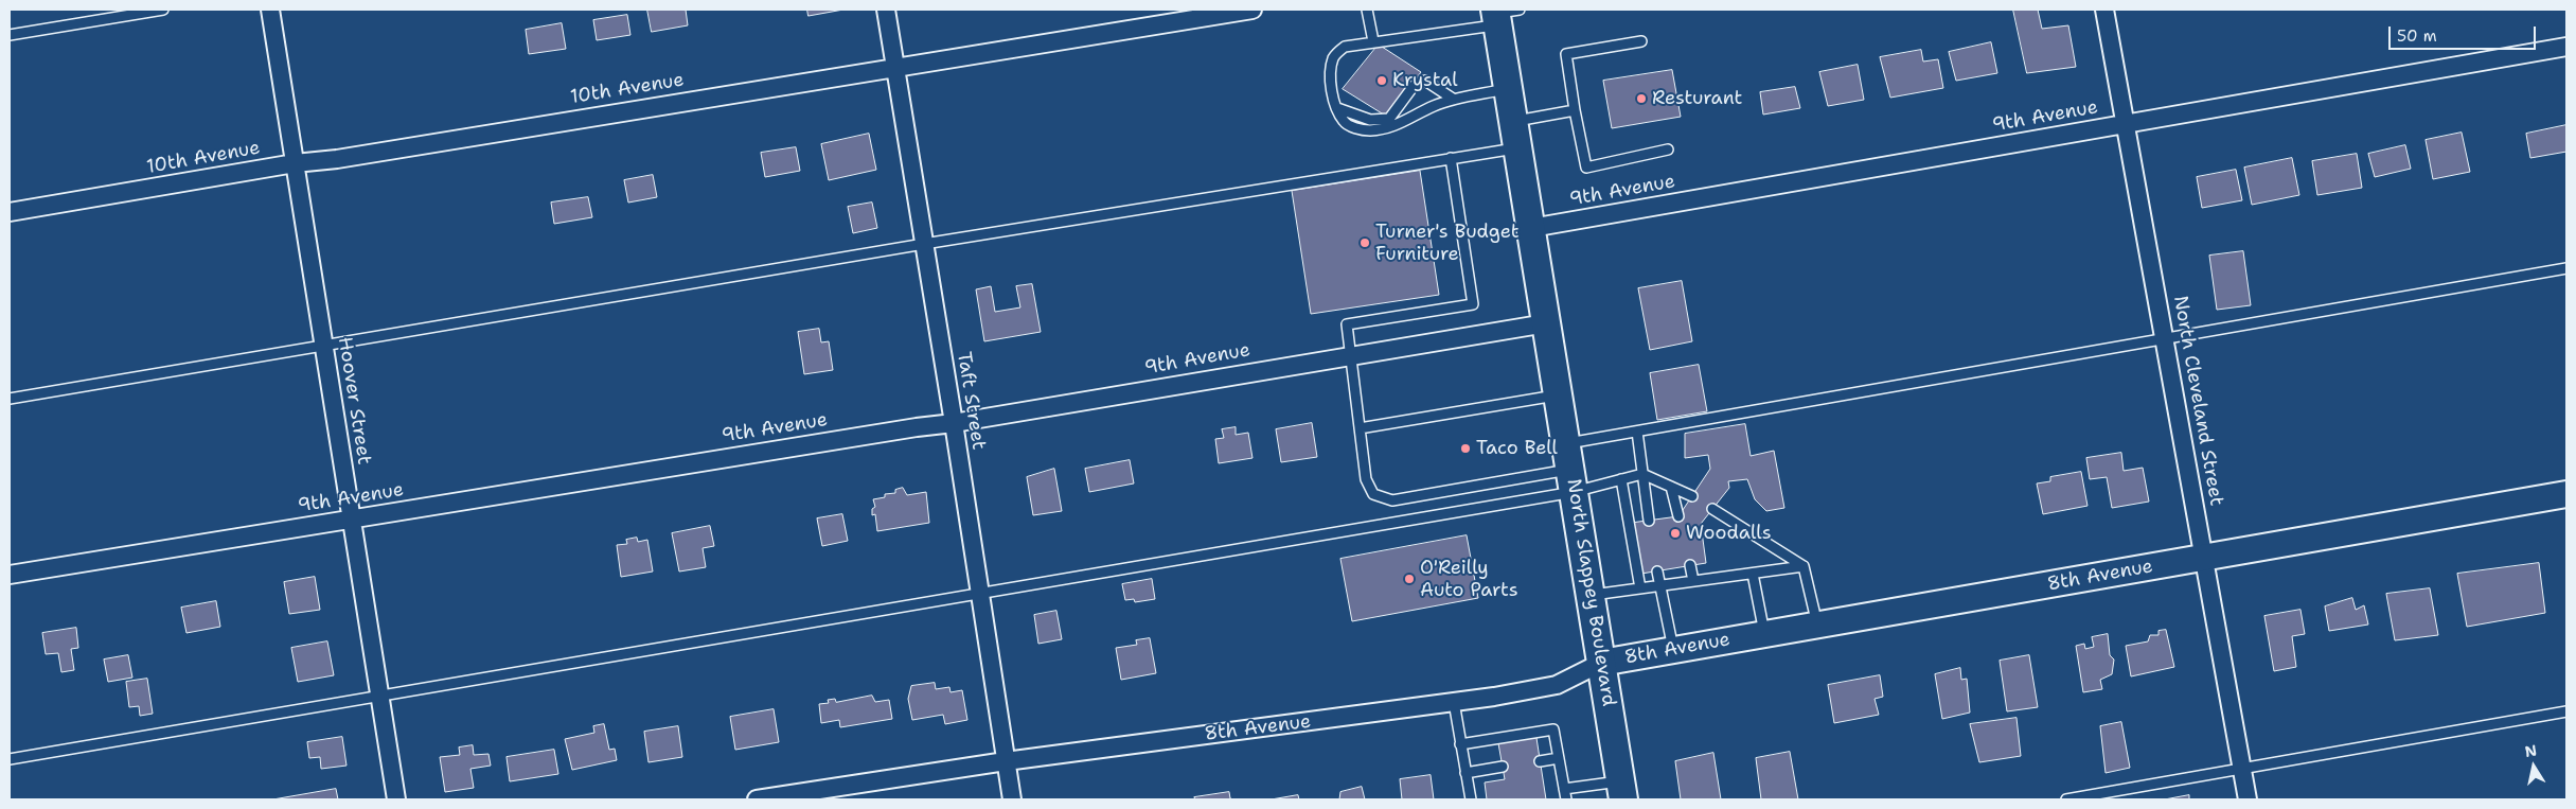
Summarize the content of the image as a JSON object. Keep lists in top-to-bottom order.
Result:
{
  "streets": {
    "main road": ["North Slappey Boulevard"],
    "street": [
      "10th Avenue",
      "9th Avenue",
      "Hoover Street",
      "Taft Street",
      "North Cleveland Street",
      "8th Avenue"
    ]
  },
  "crossings": [
    ["10th Avenue", "Hoover Street"],
    ["10th Avenue", "Taft Street"],
    ["9th Avenue", "Hoover Street"],
    ["9th Avenue", "Taft Street"],
    ["9th Avenue", "North Cleveland Street"],
    ["9th Avenue", "North Slappey Boulevard"],
    ["Taft Street", "8th Avenue"],
    ["North Cleveland Street", "8th Avenue"],
    ["8th Avenue", "North Slappey Boulevard"]
  ],
  "places": [
    "Krystal",
    "Resturant",
    "Turner's Budget Furniture",
    "Taco Bell",
    "Woodalls",
    "O'Reilly Auto Parts"
  ],
  "scale_bar": "50 m",
  "north": "top"
}
